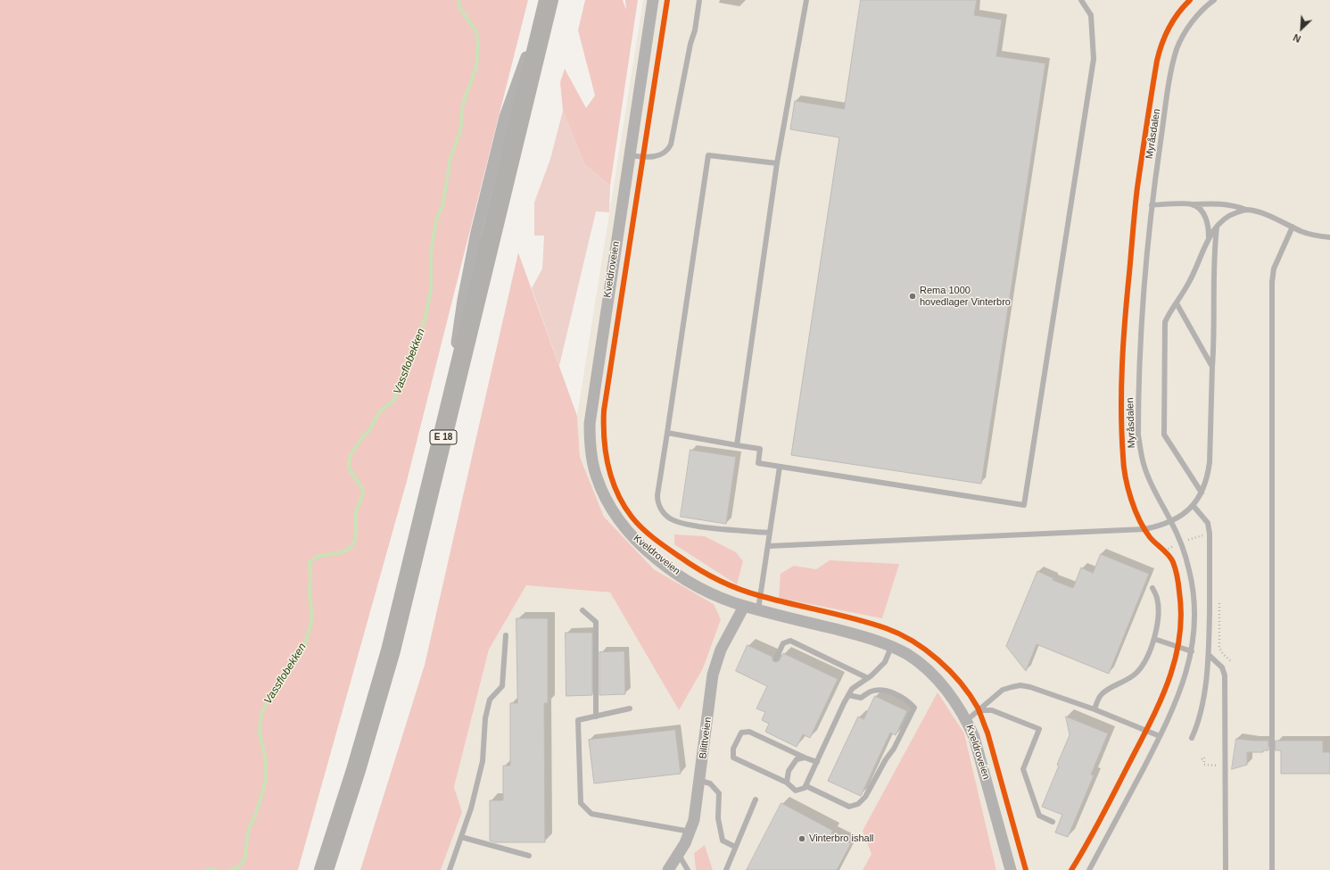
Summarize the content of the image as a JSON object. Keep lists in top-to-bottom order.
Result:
{
  "streets": {
    "highway": ["E 18"],
    "street": ["Kveldroveien", "Bilittveien"],
    "lane": ["Myråsdalen"]
  },
  "crossings": [
    ["Kveldroveien", "Bilittveien"]
  ],
  "water": ["Vassflobekken"],
  "places": ["Rema 1000 hovedlager Vinterbro", "Vinterbro ishall"],
  "north": "bottom left"
}
